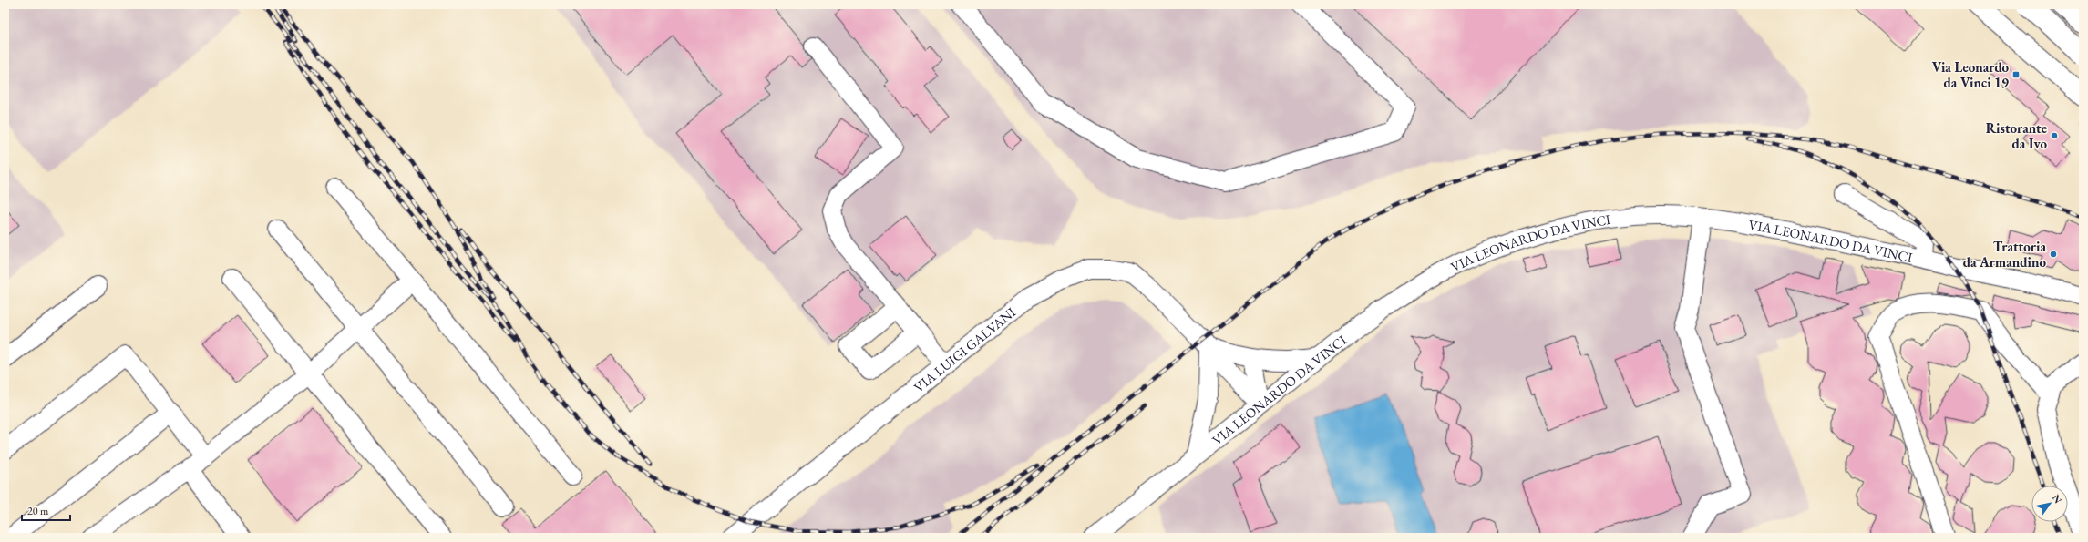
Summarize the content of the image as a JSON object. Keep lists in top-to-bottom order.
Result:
{
  "streets": {
    "street": ["VIA LEONARDO DA VINCI", "VIA LUIGI GALVANI"]
  },
  "crossings": [
    ["VIA LEONARDO DA VINCI", "VIA LUIGI GALVANI"]
  ],
  "places": {
    "transit": ["Via Leonardo da Vinci 19"],
    "other": ["Ristorante da Ivo", "Trattoria da Armandino"]
  },
  "scale_bar": "20 m",
  "north": "top right"
}
